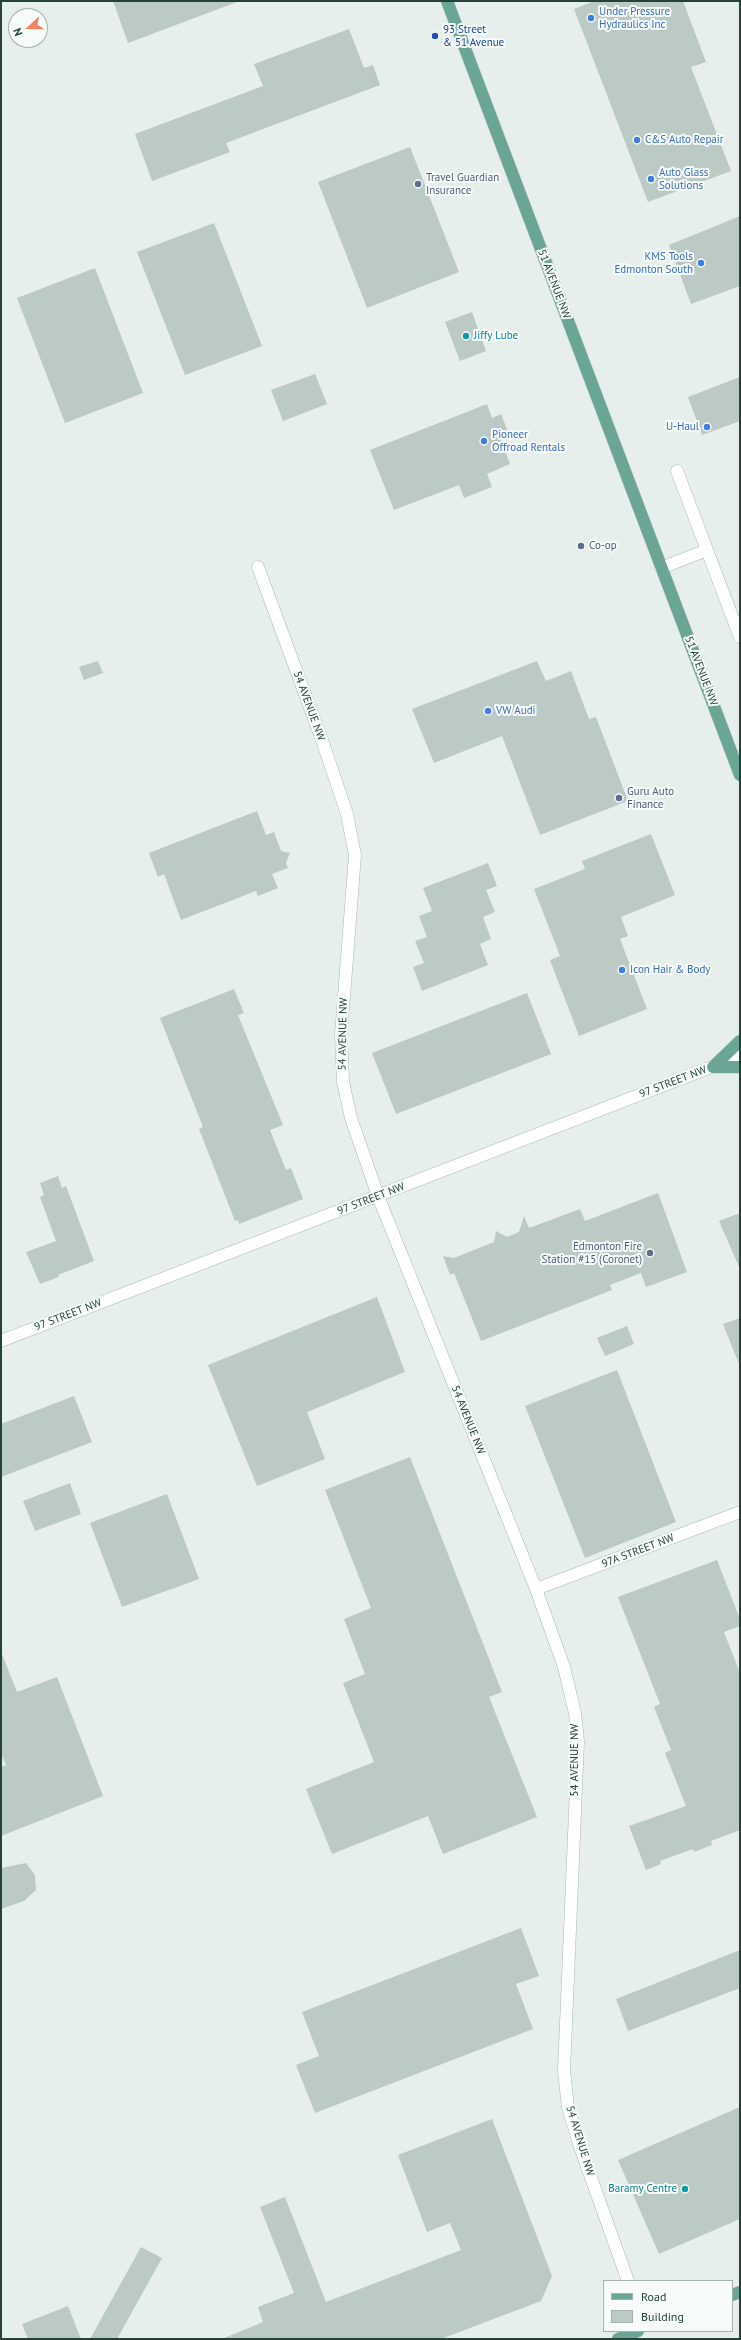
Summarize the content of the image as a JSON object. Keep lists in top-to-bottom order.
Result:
{
  "streets": {
    "main road": ["51 AVENUE NW"],
    "street": ["54 AVENUE NW", "97 STREET NW", "97A STREET NW"]
  },
  "crossings": [
    ["54 AVENUE NW", "97 STREET NW"],
    ["54 AVENUE NW", "97A STREET NW"]
  ],
  "places": [
    "Under Pressure Hydraulics Inc",
    "93 Street & 51 Avenue",
    "C&S Auto Repair",
    "Auto Glass Solutions",
    "Travel Guardian Insurance",
    "KMS Tools Edmonton South",
    "Jiffy Lube",
    "U-Haul",
    "Pioneer Offroad Rentals",
    "Co-op",
    "VW Audi",
    "Guru Auto Finance",
    "Icon Hair & Body",
    "Edmonton Fire Station #15 (Coronet)",
    "Baramy Centre"
  ],
  "legend": ["Road", "Building"],
  "north": "left"
}
